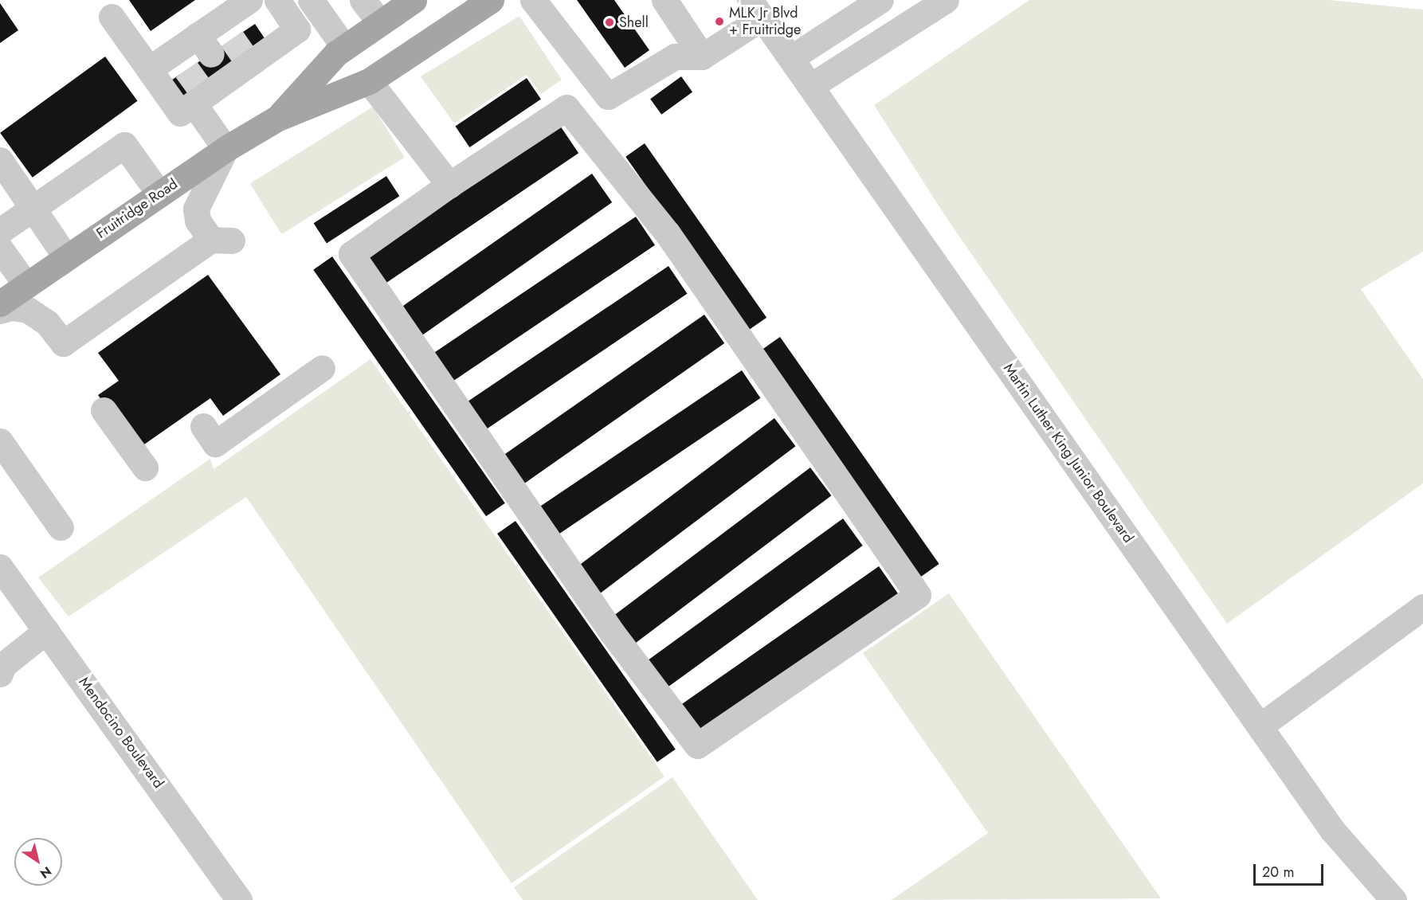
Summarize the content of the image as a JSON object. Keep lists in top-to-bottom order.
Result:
{
  "streets": {
    "main road": ["Fruitridge Road"],
    "street": ["Martin Luther King Junior Boulevard", "Mendocino Boulevard"]
  },
  "places": ["MLK Jr Blvd + Fruitridge", "Shell"],
  "scale_bar": "20 m",
  "north": "bottom right"
}
